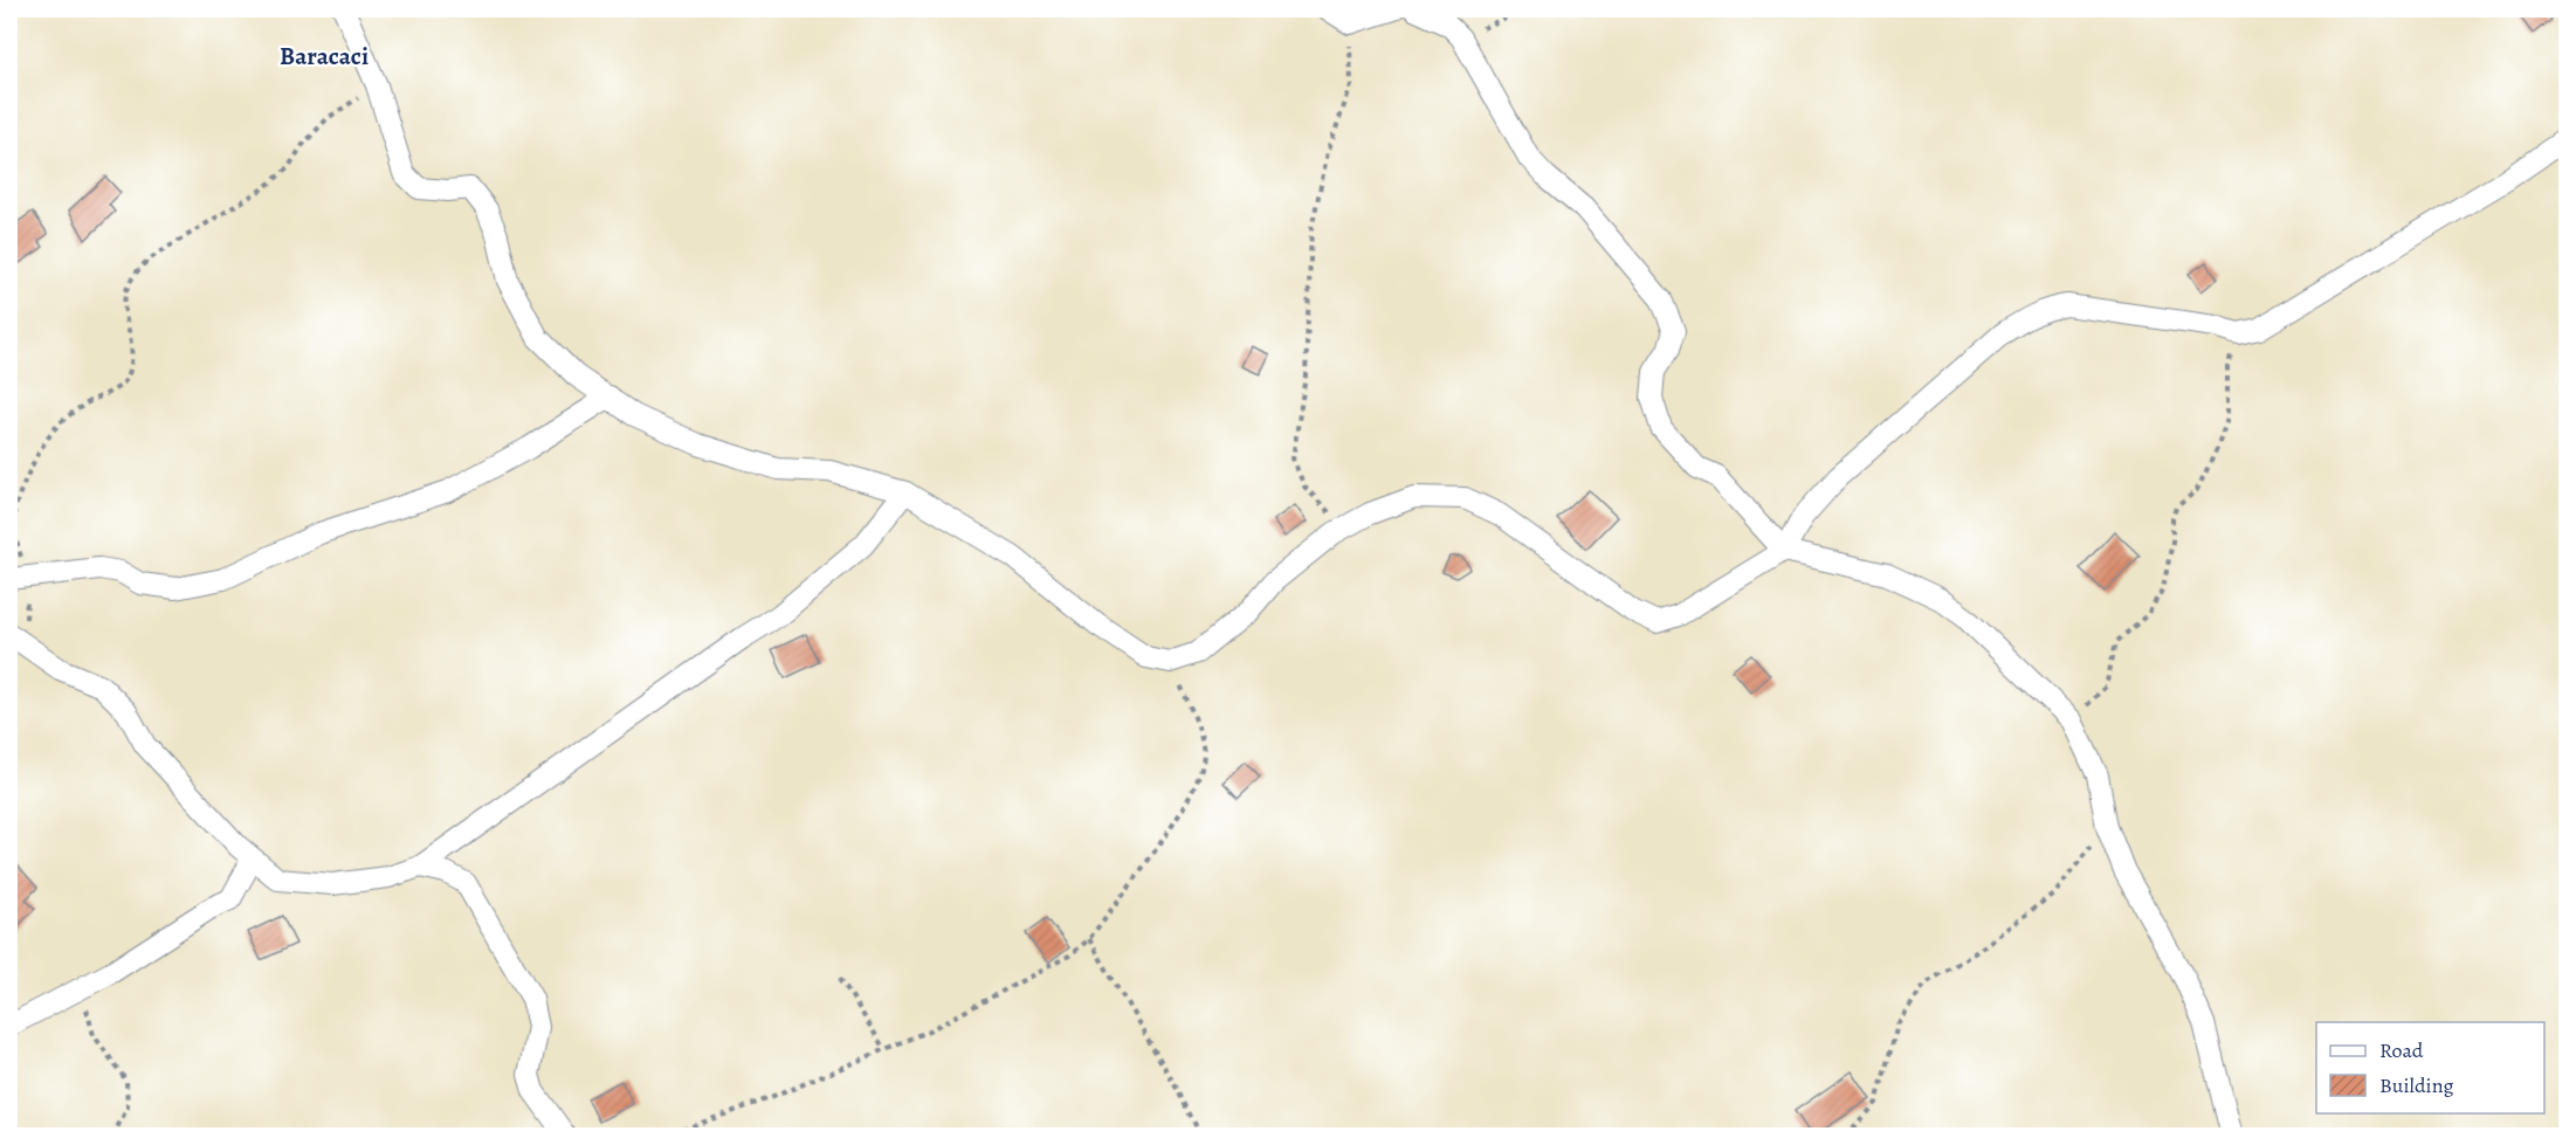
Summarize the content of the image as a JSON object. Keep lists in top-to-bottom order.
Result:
{
  "districts": ["Baracaci"],
  "legend": ["Road", "Building"]
}
